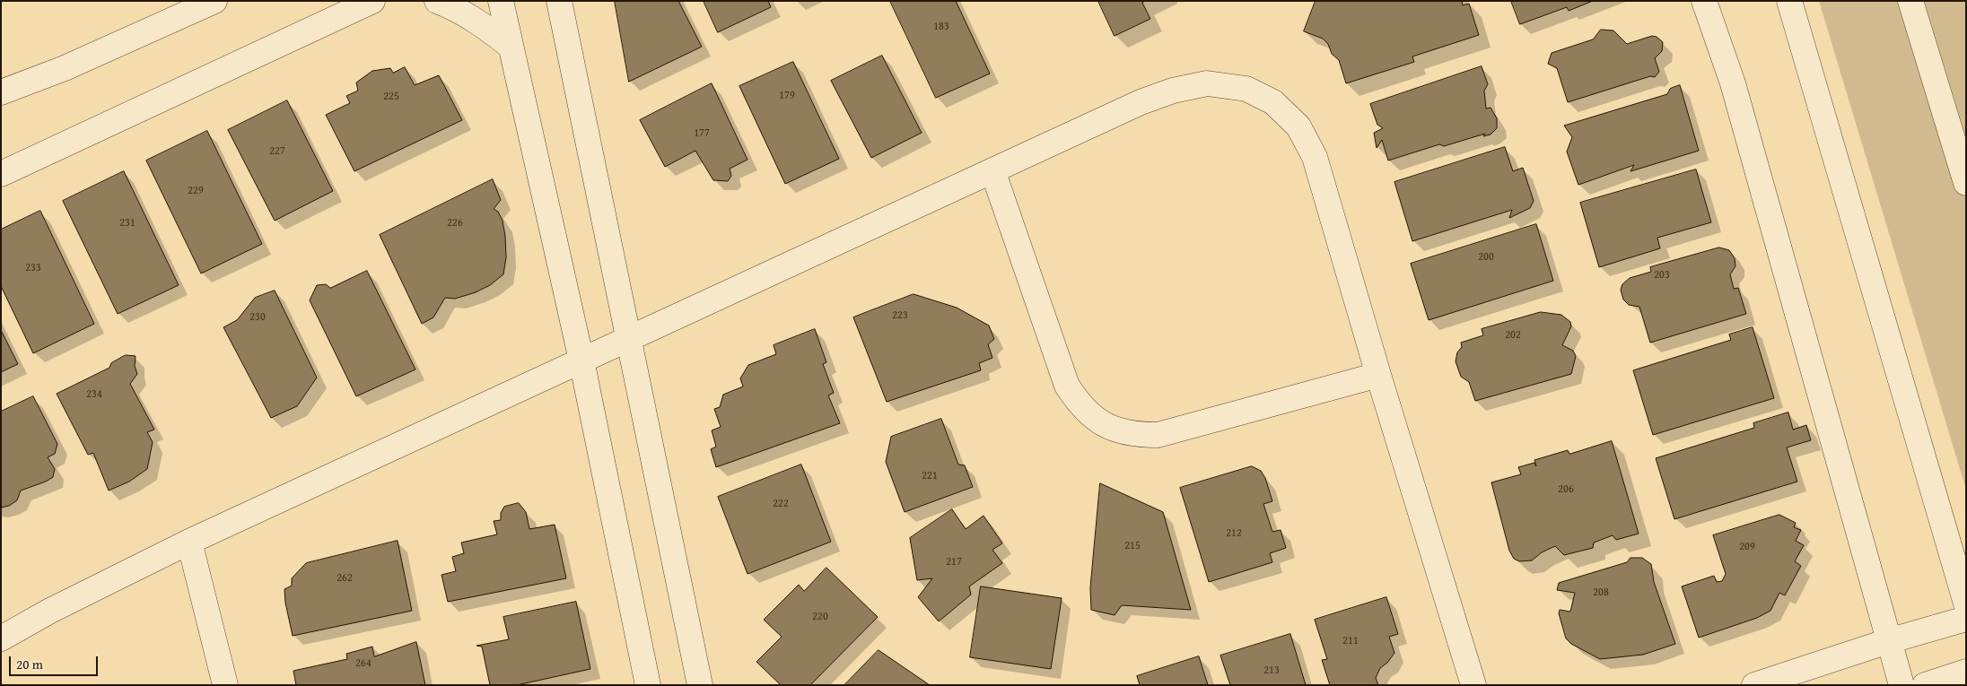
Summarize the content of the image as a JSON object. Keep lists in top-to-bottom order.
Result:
{
  "house_numbers": [
    "183",
    "179",
    "225",
    "177",
    "227",
    "229",
    "231",
    "226",
    "200",
    "233",
    "203",
    "223",
    "230",
    "202",
    "234",
    "221",
    "206",
    "222",
    "212",
    "215",
    "209",
    "217",
    "262",
    "208",
    "220",
    "211",
    "264",
    "213"
  ],
  "scale_bar": "20 m"
}
